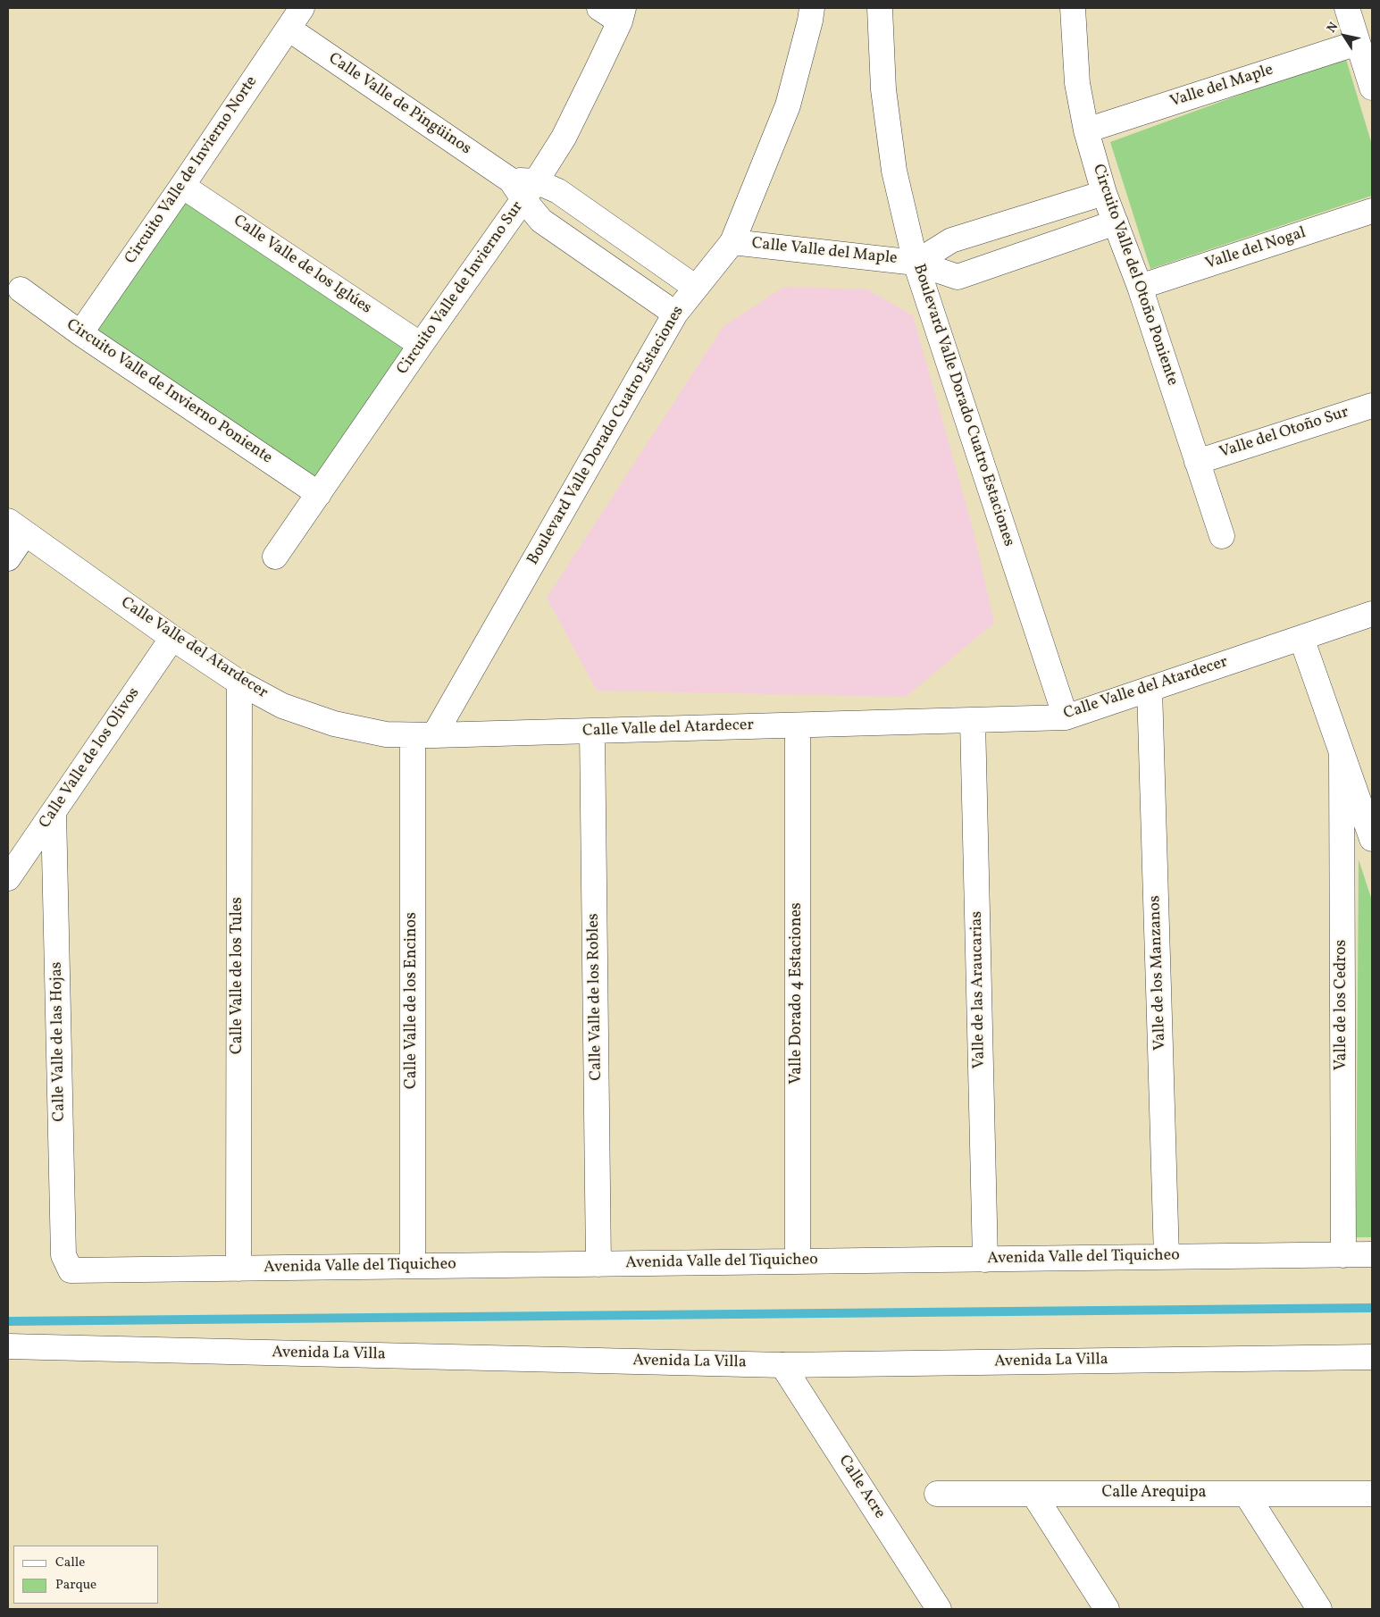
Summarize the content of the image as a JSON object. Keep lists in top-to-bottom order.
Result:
{
  "streets": {
    "street": [
      "Valle del Maple",
      "Calle Valle de Pingüinos",
      "Circuito Valle de Invierno Norte",
      "Valle del Nogal",
      "Calle Valle del Maple",
      "Calle Valle de los Iglúes",
      "Circuito Valle del Otoño Poniente",
      "Circuito Valle de Invierno Sur",
      "Circuito Valle de Invierno Poniente",
      "Boulevard Valle Dorado Cuatro Estaciones",
      "Valle del Otoño Sur",
      "Calle Valle del Atardecer",
      "Calle Valle de los Olivos",
      "Valle de los Manzanos",
      "Calle Valle de los Tules",
      "Valle de las Araucarias",
      "Valle Dorado 4 Estaciones",
      "Calle Valle de los Robles",
      "Calle Valle de los Encinos",
      "Valle de los Cedros",
      "Calle Valle de las Hojas",
      "Avenida Valle del Tiquicheo",
      "Avenida La Villa",
      "Calle Acre",
      "Calle Arequipa"
    ]
  },
  "crossings": [
    ["Valle del Maple", "Circuito Valle del Otoño Poniente"],
    ["Calle Valle de Pingüinos", "Circuito Valle de Invierno Norte"],
    ["Calle Valle de Pingüinos", "Circuito Valle de Invierno Sur"],
    ["Calle Valle de Pingüinos", "Boulevard Valle Dorado Cuatro Estaciones"],
    ["Circuito Valle de Invierno Norte", "Calle Valle de los Iglúes"],
    ["Circuito Valle de Invierno Norte", "Circuito Valle de Invierno Poniente"],
    ["Valle del Nogal", "Circuito Valle del Otoño Poniente"],
    ["Calle Valle del Maple", "Circuito Valle del Otoño Poniente"],
    ["Calle Valle del Maple", "Boulevard Valle Dorado Cuatro Estaciones"],
    ["Calle Valle de los Iglúes", "Circuito Valle de Invierno Sur"],
    ["Circuito Valle del Otoño Poniente", "Valle del Otoño Sur"],
    ["Circuito Valle de Invierno Sur", "Circuito Valle de Invierno Poniente"],
    ["Boulevard Valle Dorado Cuatro Estaciones", "Calle Valle del Atardecer"],
    ["Boulevard Valle Dorado Cuatro Estaciones", "Calle Valle de los Encinos"],
    ["Calle Valle del Atardecer", "Calle Valle de los Olivos"],
    ["Calle Valle del Atardecer", "Valle de los Manzanos"],
    ["Calle Valle del Atardecer", "Calle Valle de los Tules"],
    ["Calle Valle del Atardecer", "Valle de las Araucarias"],
    ["Calle Valle del Atardecer", "Valle Dorado 4 Estaciones"],
    ["Calle Valle del Atardecer", "Calle Valle de los Robles"],
    ["Calle Valle del Atardecer", "Calle Valle de los Encinos"],
    ["Calle Valle del Atardecer", "Valle de los Cedros"],
    ["Calle Valle de los Olivos", "Calle Valle de las Hojas"],
    ["Valle de los Manzanos", "Avenida Valle del Tiquicheo"],
    ["Calle Valle de los Tules", "Avenida Valle del Tiquicheo"],
    ["Valle de las Araucarias", "Avenida Valle del Tiquicheo"],
    ["Valle Dorado 4 Estaciones", "Avenida Valle del Tiquicheo"],
    ["Calle Valle de los Robles", "Avenida Valle del Tiquicheo"],
    ["Calle Valle de los Encinos", "Avenida Valle del Tiquicheo"],
    ["Valle de los Cedros", "Avenida Valle del Tiquicheo"],
    ["Calle Valle de las Hojas", "Avenida Valle del Tiquicheo"],
    ["Avenida La Villa", "Calle Acre"]
  ],
  "legend": ["Calle", "Parque"],
  "north": "top left"
}
